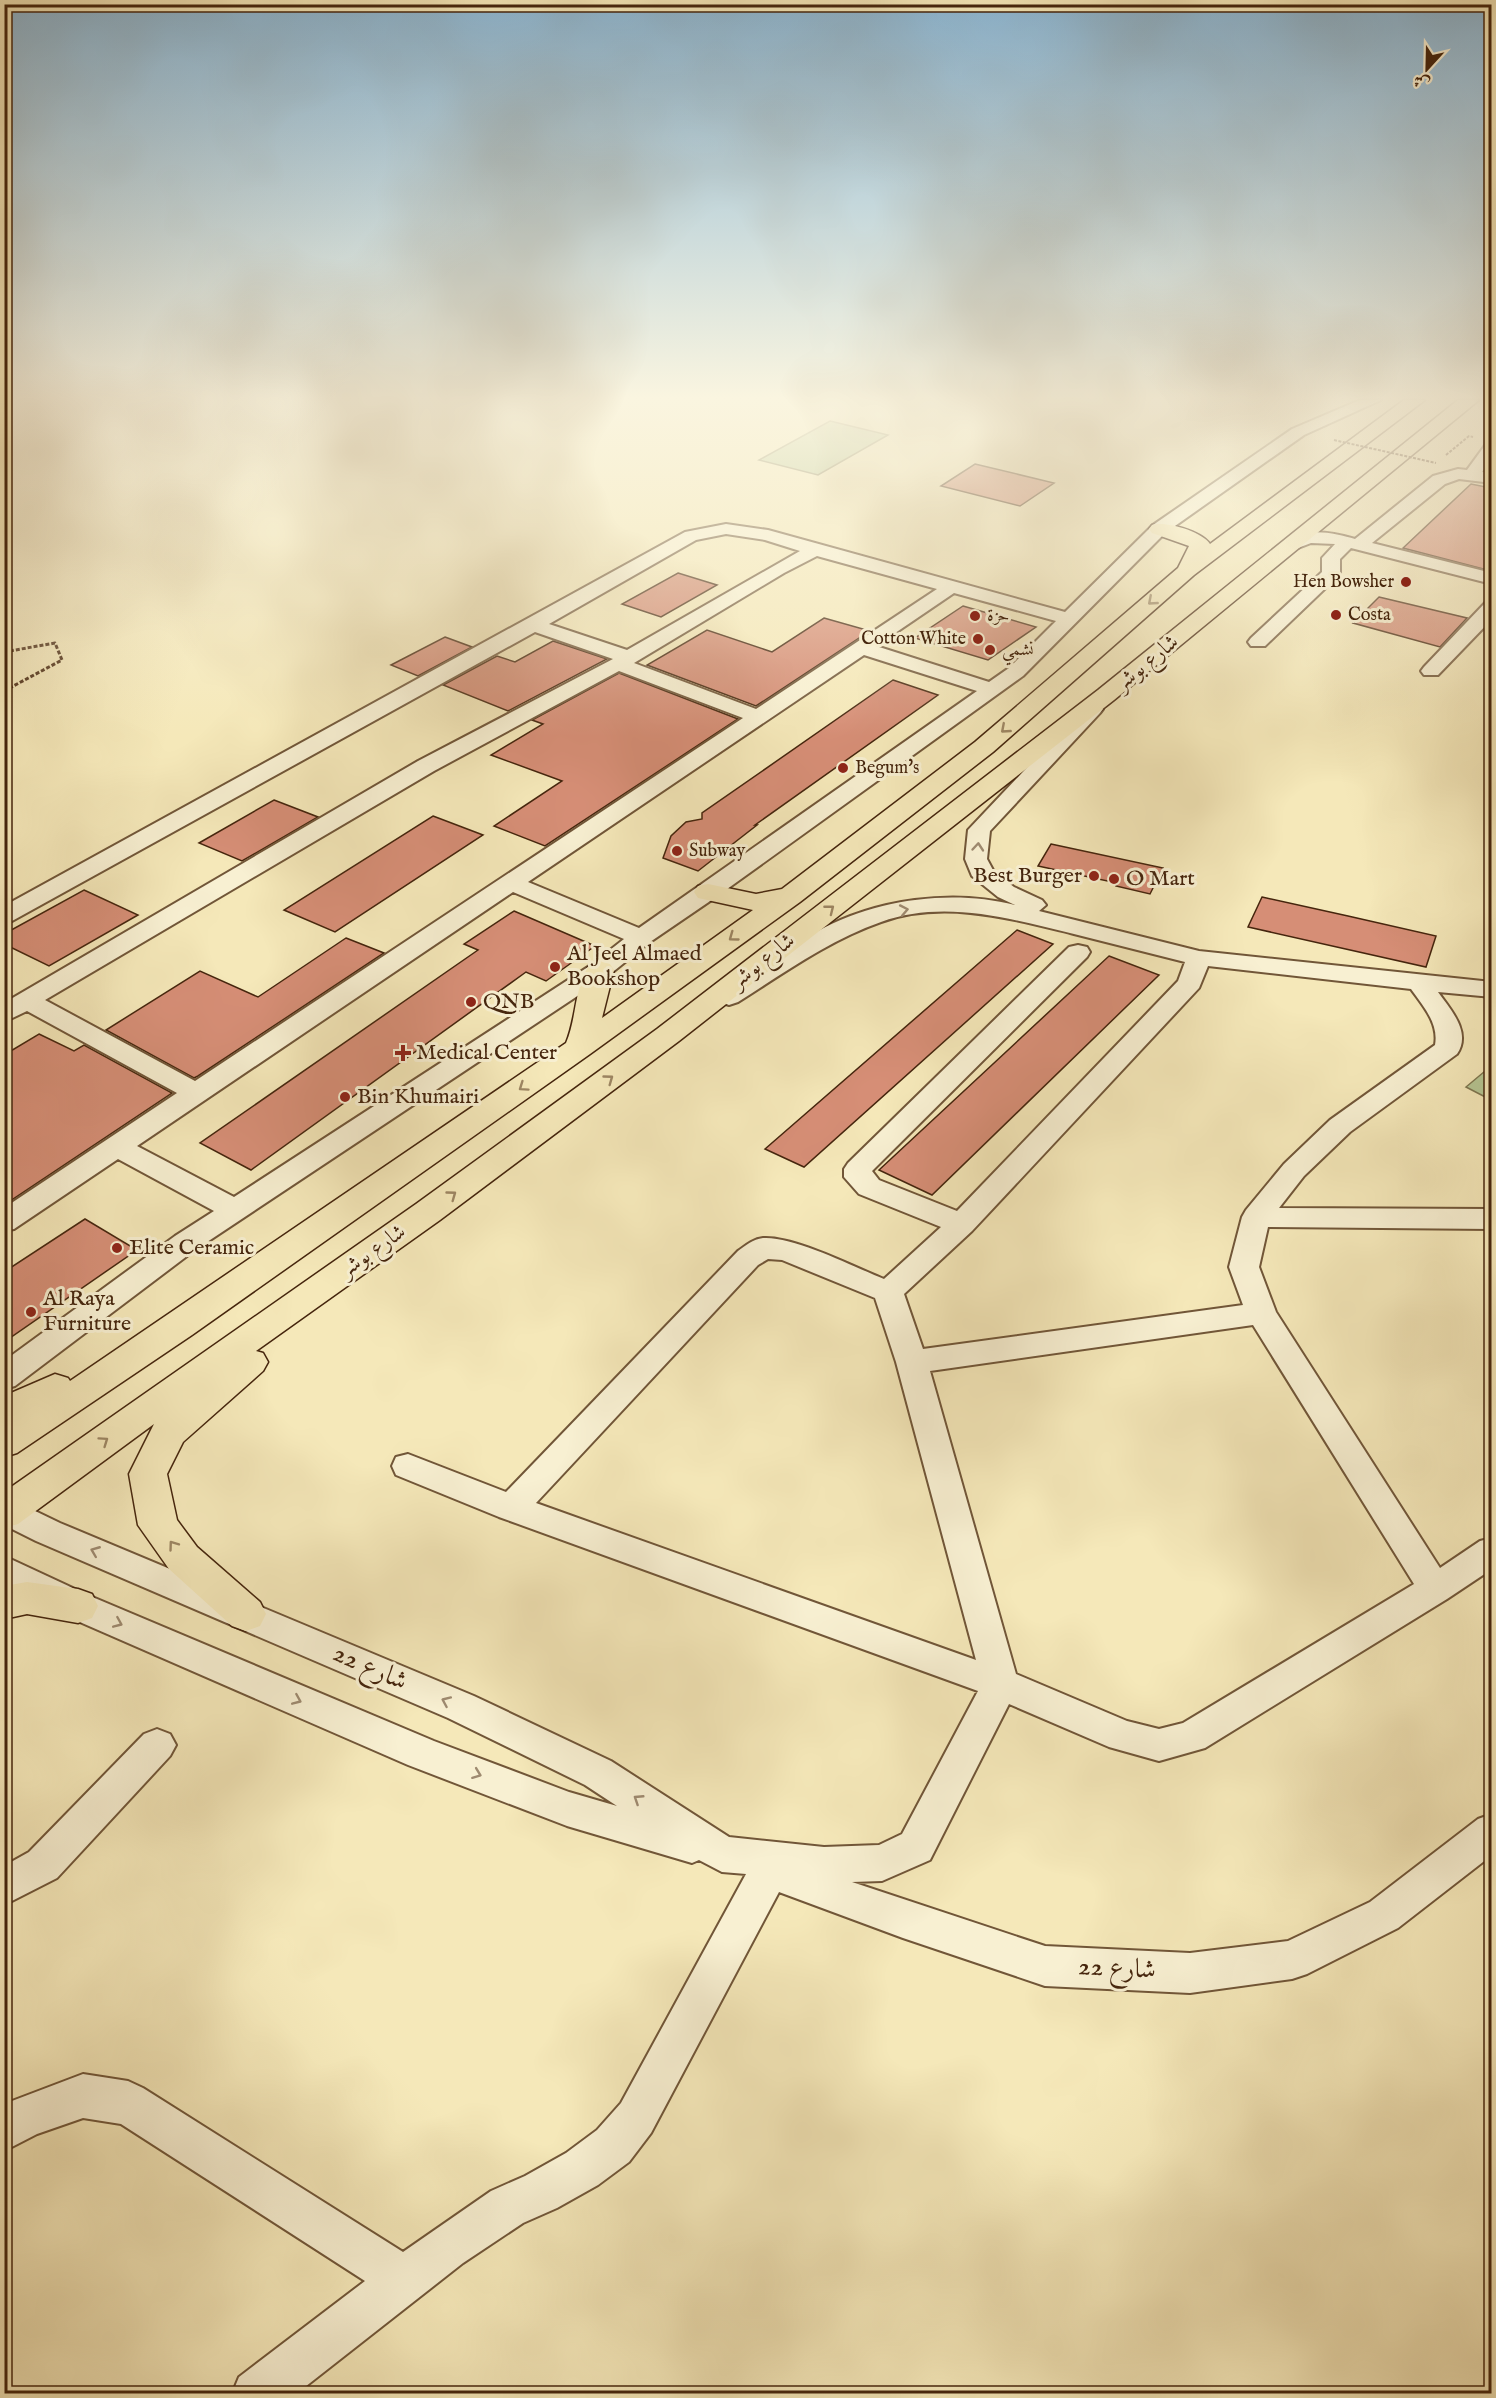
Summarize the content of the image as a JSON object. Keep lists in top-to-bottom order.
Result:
{
  "streets": {
    "main road": ["شارع بوشر"],
    "street": ["شارع 22"]
  },
  "crossings": [
    ["شارع بوشر", "شارع 22"]
  ],
  "places": {
    "other": [
      "Hen Bowsher",
      "Costa",
      "حزة",
      "Cotton White",
      "نشمي",
      "Begum's",
      "Subway",
      "Best Burger",
      "O Mart",
      "Al Jeel Almaed Bookshop",
      "QNB",
      "Bin Khumairi",
      "Elite Ceramic",
      "Al Raya Furniture"
    ],
    "health": ["Medical Center"]
  },
  "north": "bottom"
}
